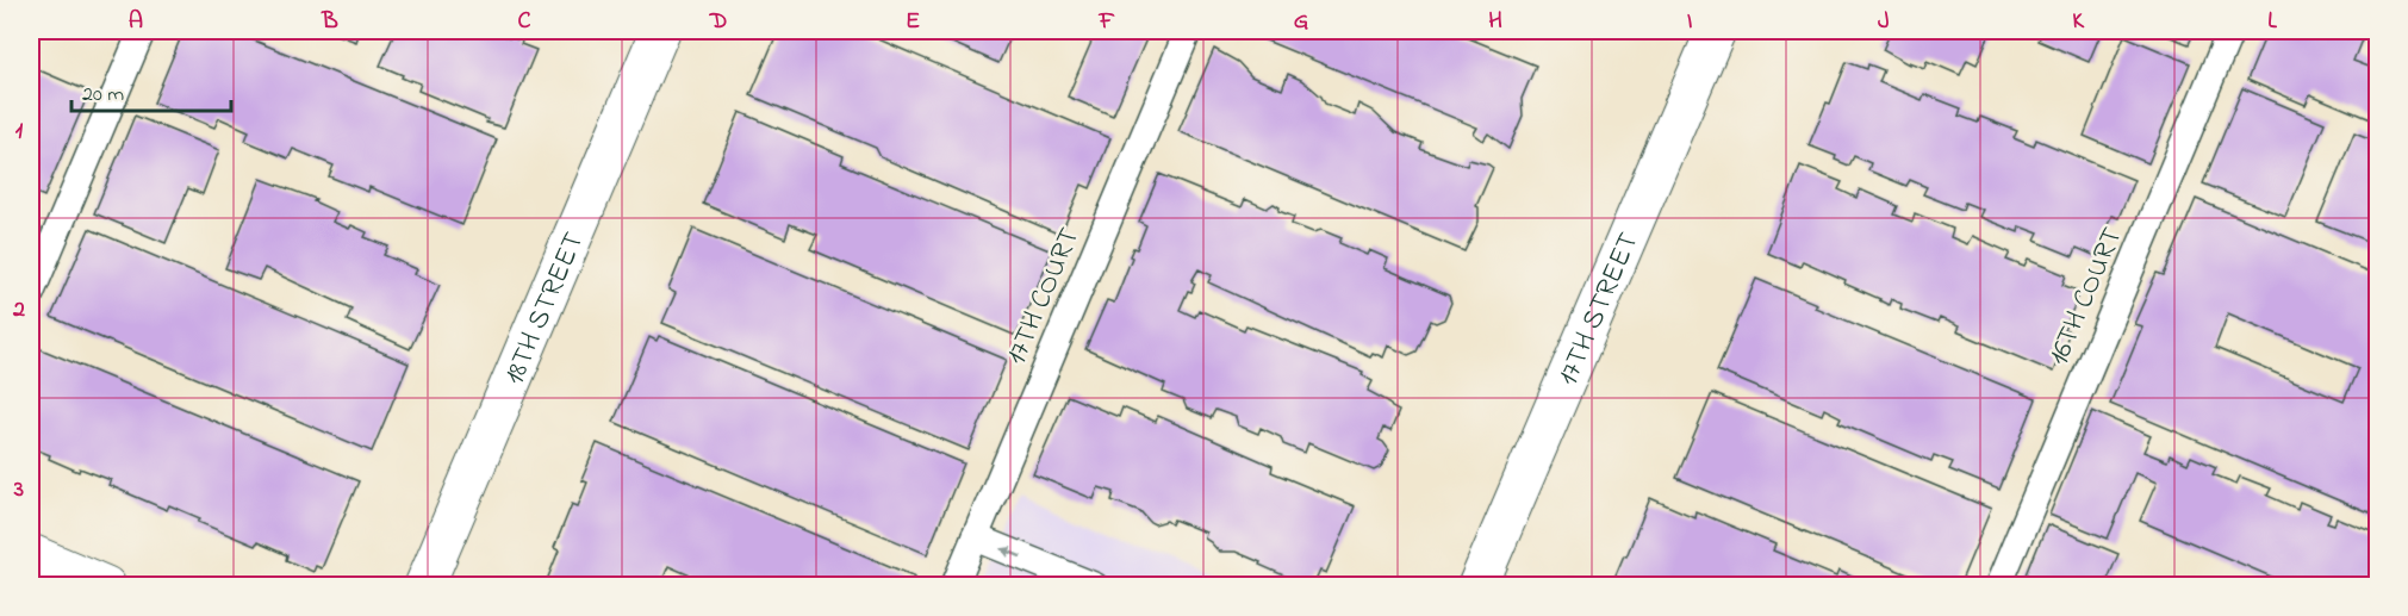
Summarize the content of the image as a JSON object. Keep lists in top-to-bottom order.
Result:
{
  "streets": {
    "street": ["18TH STREET", "17TH STREET"],
    "lane": ["17TH COURT", "16TH COURT"]
  },
  "scale_bar": "20 m",
  "grid": {
    "columns": [
      "A",
      "B",
      "C",
      "D",
      "E",
      "F",
      "G",
      "H",
      "I",
      "J",
      "K",
      "L"
    ],
    "rows": ["1", "2", "3"]
  }
}
